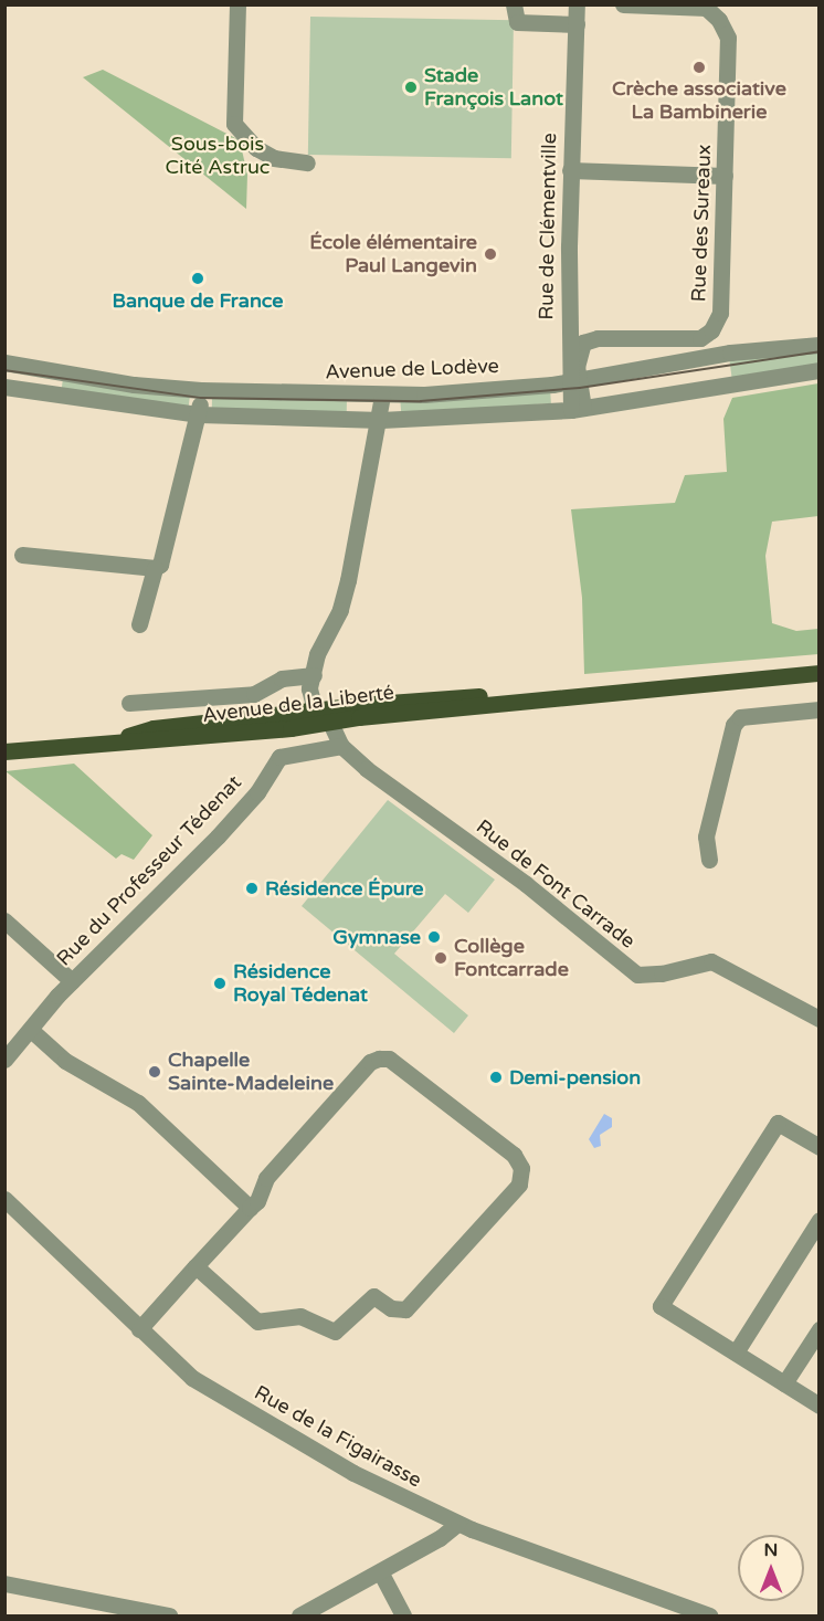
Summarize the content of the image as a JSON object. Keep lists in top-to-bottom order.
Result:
{
  "streets": {
    "main road": ["Avenue de la Liberté"],
    "street": [
      "Rue des Sureaux",
      "Rue de Clémentville",
      "Avenue de Lodève",
      "Rue du Professeur Tédenat",
      "Rue de Font Carrade",
      "Rue de la Figairasse"
    ]
  },
  "crossings": [
    ["Rue des Sureaux", "Rue de Clémentville"],
    ["Rue des Sureaux", "Avenue de Lodève"],
    ["Rue de Clémentville", "Avenue de Lodève"],
    ["Avenue de la Liberté", "Rue de Font Carrade"],
    ["Rue du Professeur Tédenat", "Rue de Font Carrade"]
  ],
  "parks": ["Sous-bois Cité Astruc"],
  "places": [
    "Crèche associative La Bambinerie",
    "Stade François Lanot",
    "École élémentaire Paul Langevin",
    "Banque de France",
    "Résidence Épure",
    "Gymnase",
    "Collège Fontcarrade",
    "Résidence Royal Tédenat",
    "Chapelle Sainte-Madeleine",
    "Demi-pension"
  ],
  "north": "top"
}
